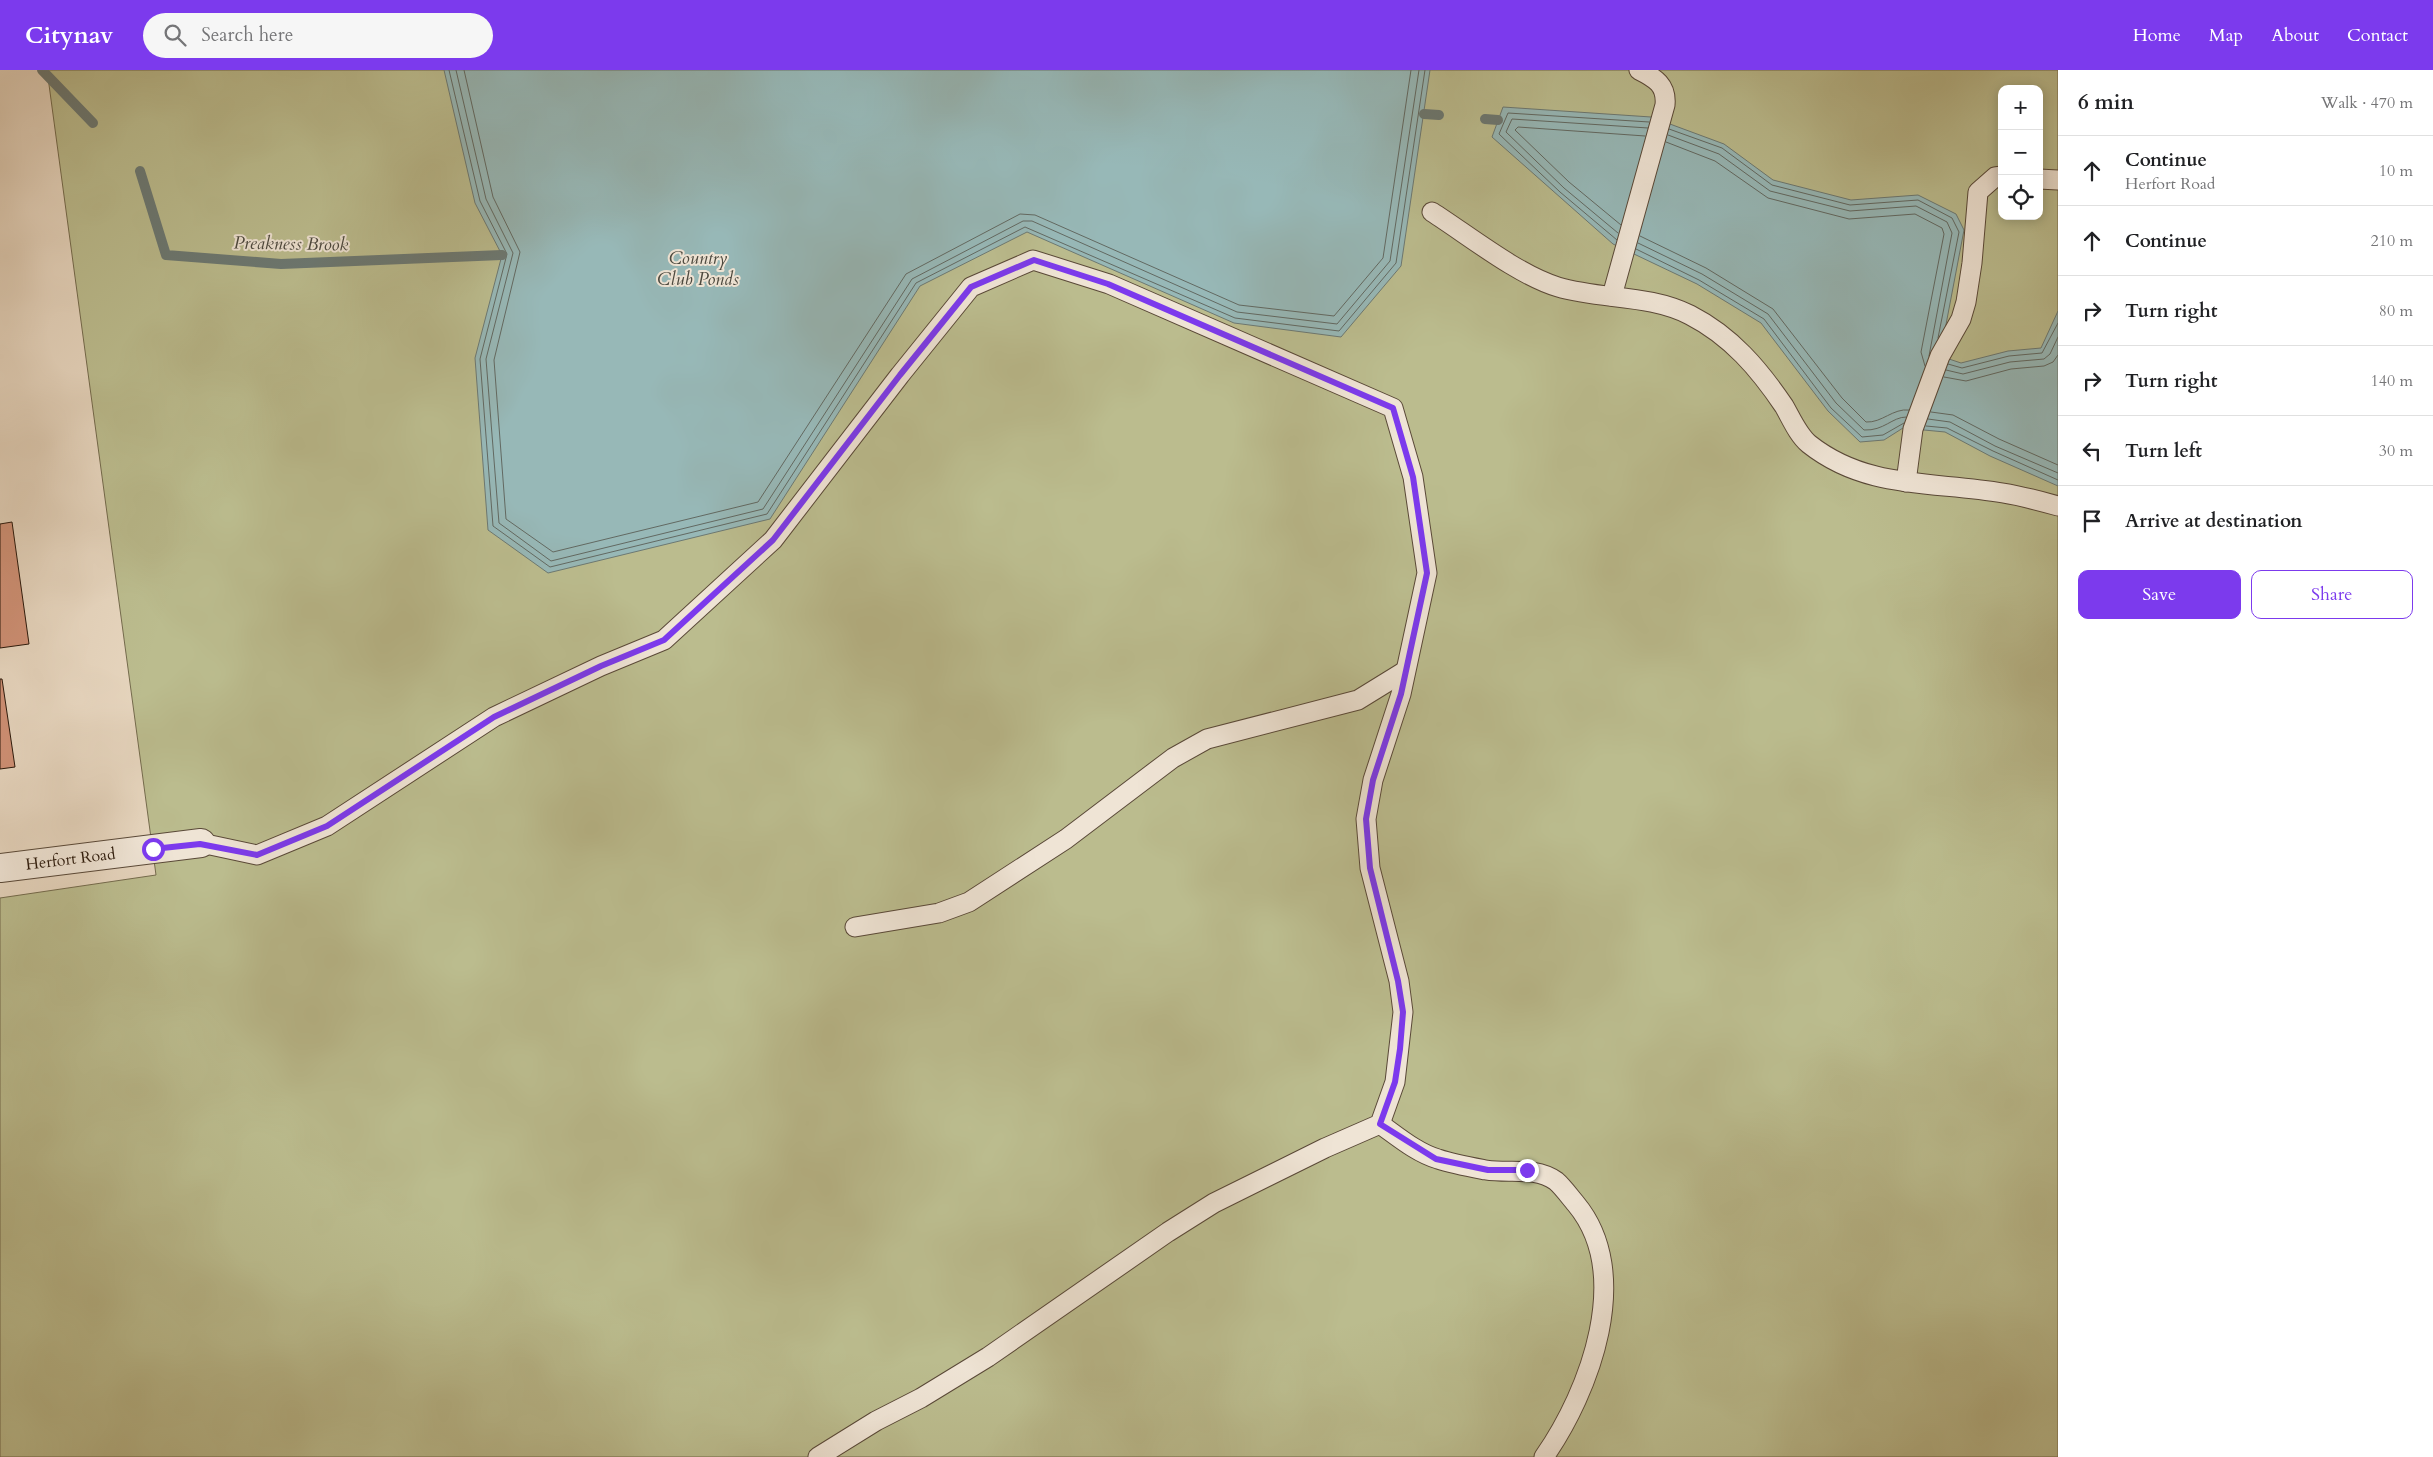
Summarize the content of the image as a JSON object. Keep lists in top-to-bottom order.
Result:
{
  "streets": {
    "street": ["Herfort Road"]
  },
  "water": ["Preakness Brook", "Country Club Ponds"],
  "page": {
    "header": "Citynav",
    "search": "Search here",
    "nav": [
      "Home",
      "Map",
      "About",
      "Contact"
    ],
    "heading": ["6 min", "Walk · 470 m"],
    "map_buttons": ["+", "−"],
    "list": [
      ["Continue", "Herfort Road", "10 m"],
      ["Continue", "210 m"],
      ["Turn right", "80 m"],
      ["Turn right", "140 m"],
      ["Turn left", "30 m"],
      "Arrive at destination"
    ],
    "buttons": ["Save", "Share"]
  }
}
